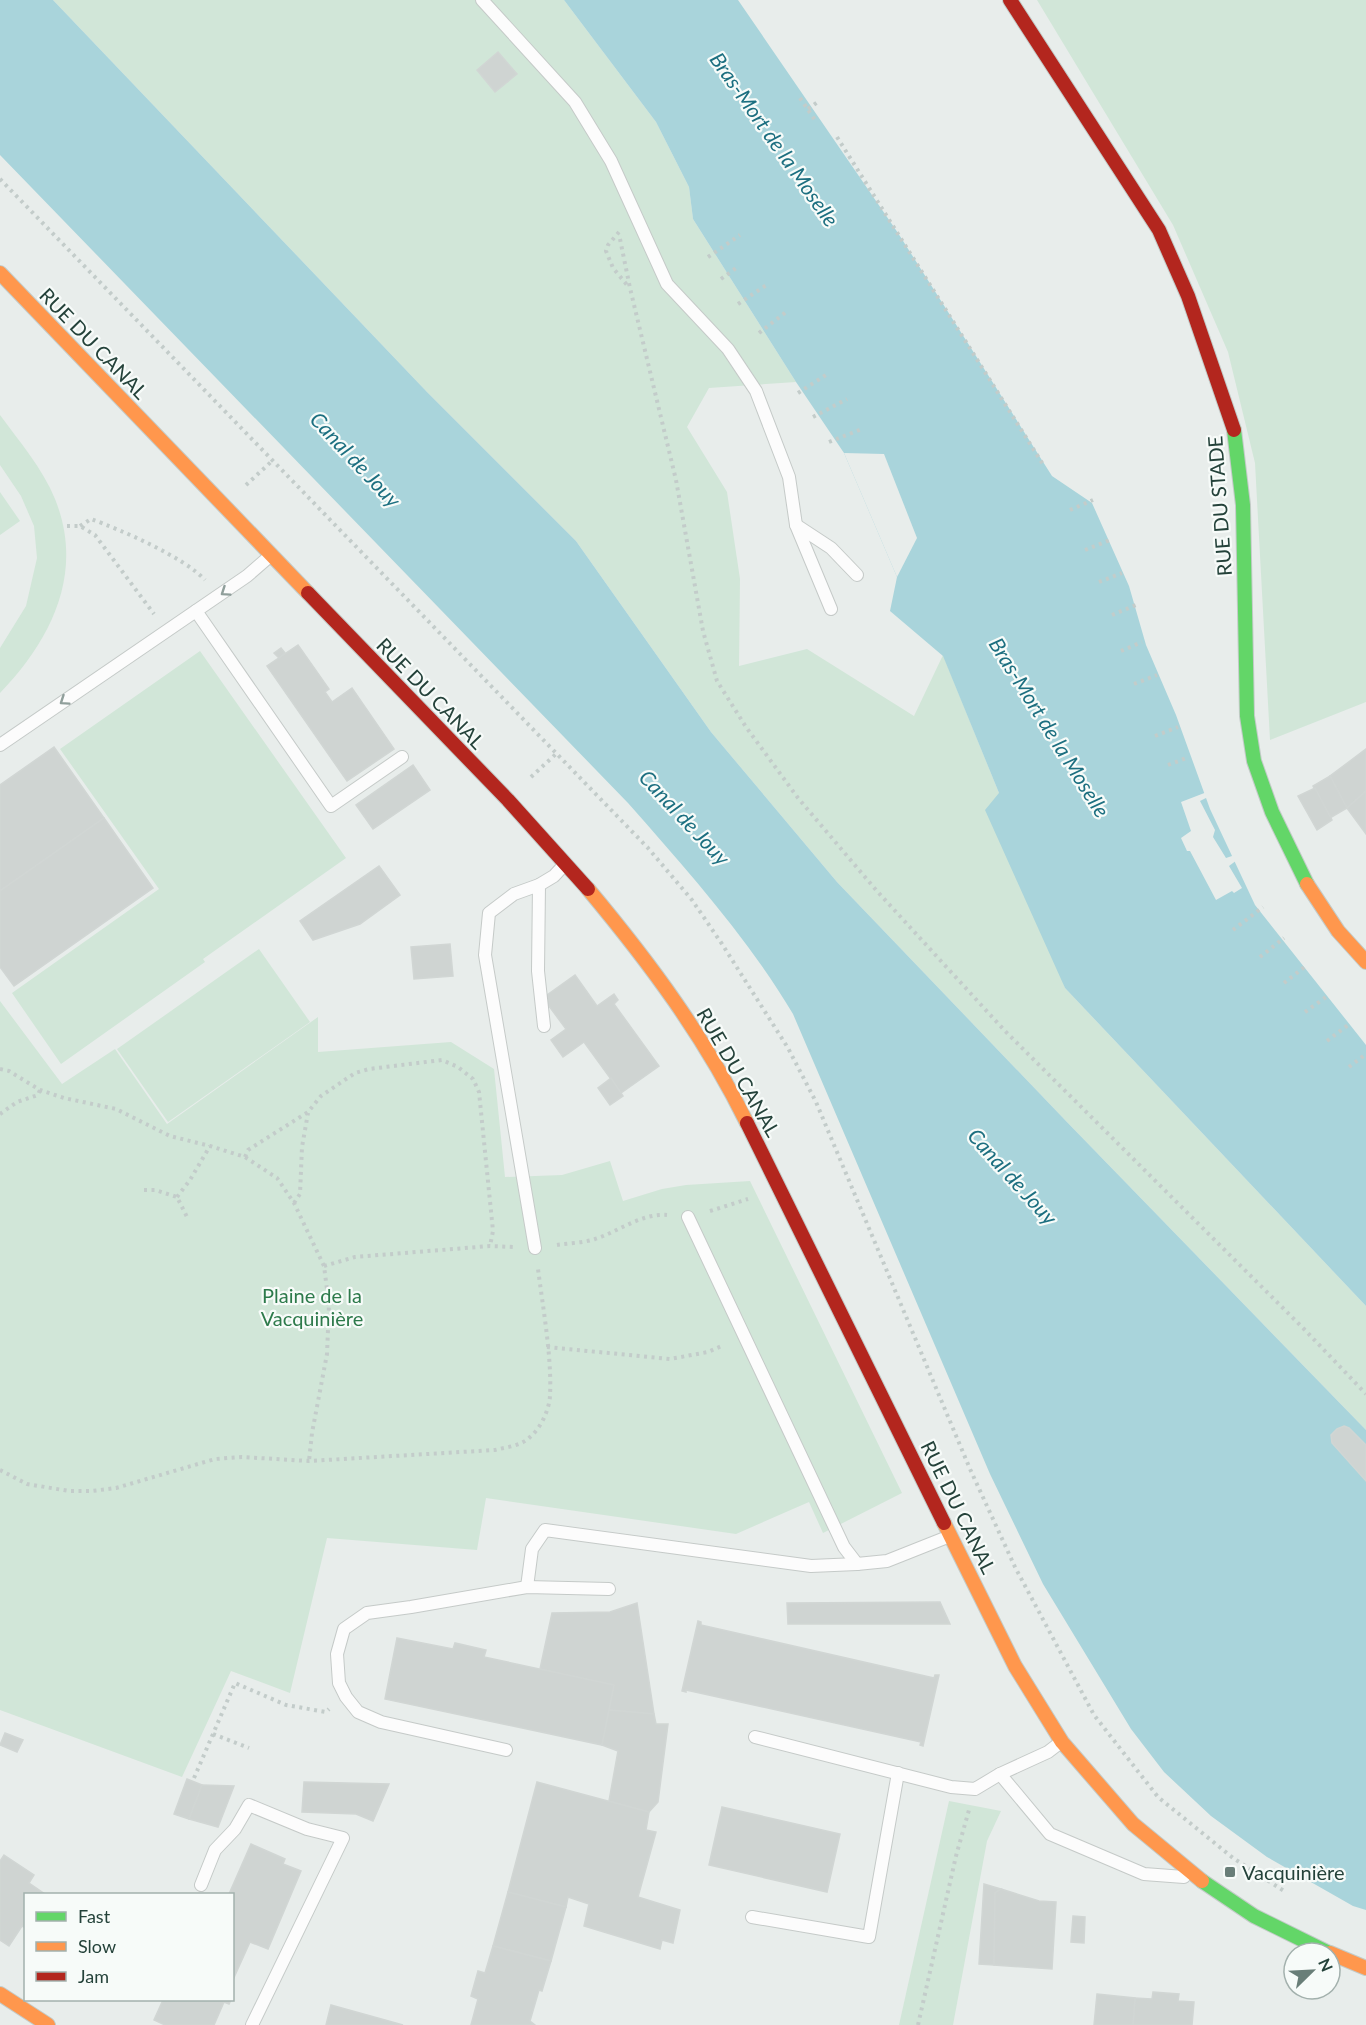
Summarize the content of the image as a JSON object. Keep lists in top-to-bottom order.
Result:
{
  "streets": {
    "street": ["RUE DU CANAL", "RUE DU STADE"]
  },
  "water": ["Bras-Mort de la Moselle", "Canal de Jouy"],
  "parks": ["Plaine de la Vacquinière"],
  "places": {
    "transit": ["Vacquinière"]
  },
  "legend": ["Fast", "Slow", "Jam"],
  "north": "top right"
}
